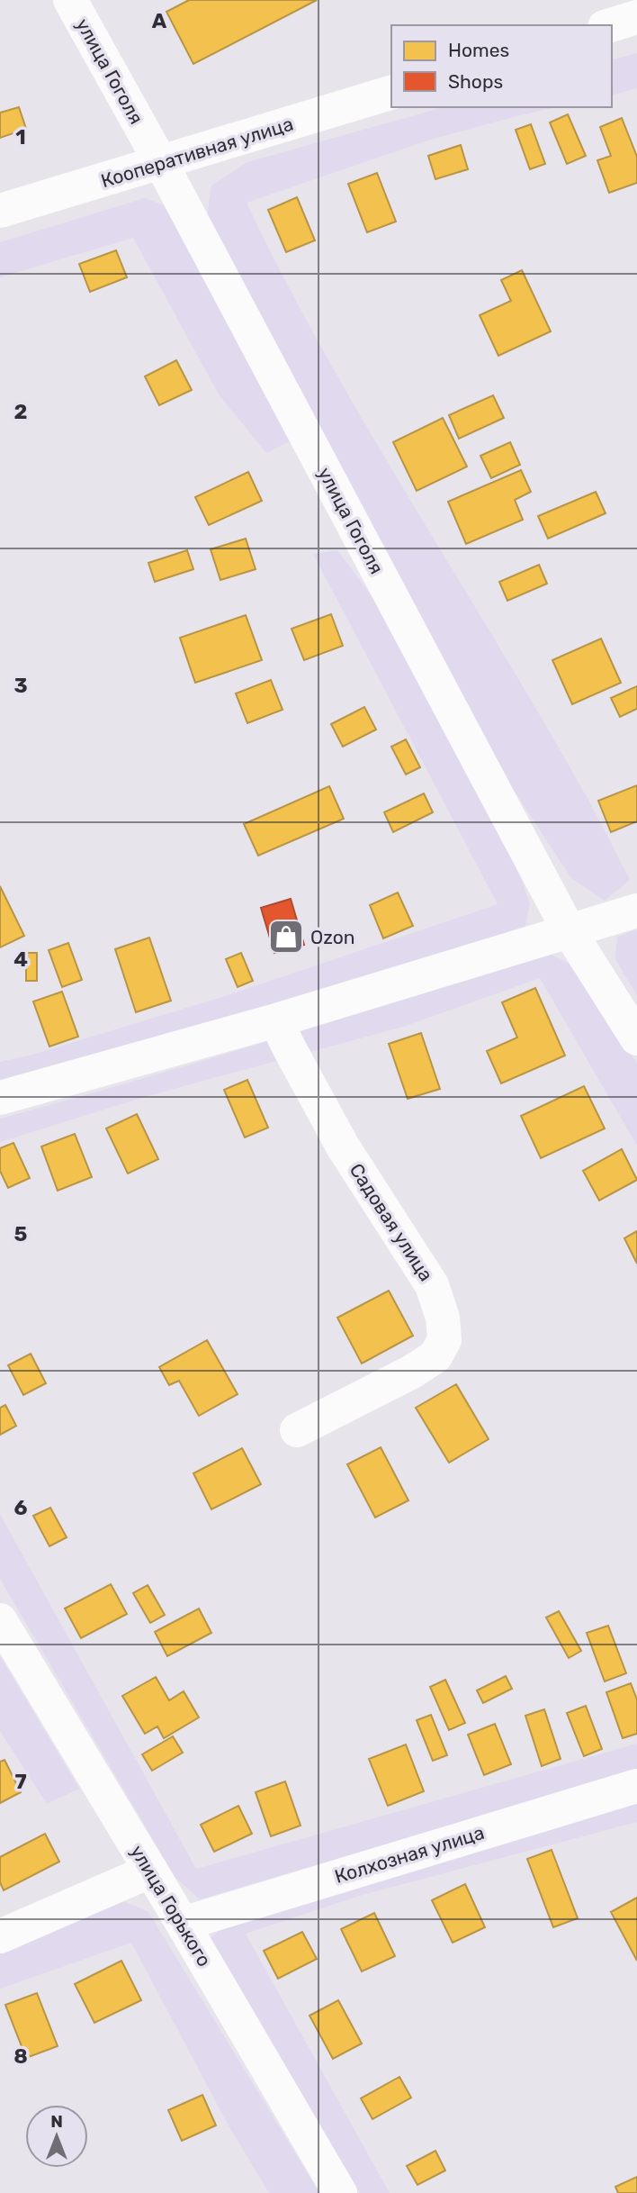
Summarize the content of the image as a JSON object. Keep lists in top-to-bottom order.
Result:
{
  "streets": {
    "street": [
      "улица Гоголя",
      "Кооперативная улица",
      "Садовая улица",
      "Колхозная улица",
      "улица Горького"
    ]
  },
  "crossings": [
    ["улица Гоголя", "Кооперативная улица"],
    ["Колхозная улица", "улица Горького"]
  ],
  "places": {
    "shop": ["Ozon"]
  },
  "legend": ["Homes", "Shops"],
  "north": "top",
  "grid": {
    "columns": ["A"],
    "rows": [
      "1",
      "2",
      "3",
      "4",
      "5",
      "6",
      "7",
      "8"
    ]
  }
}
